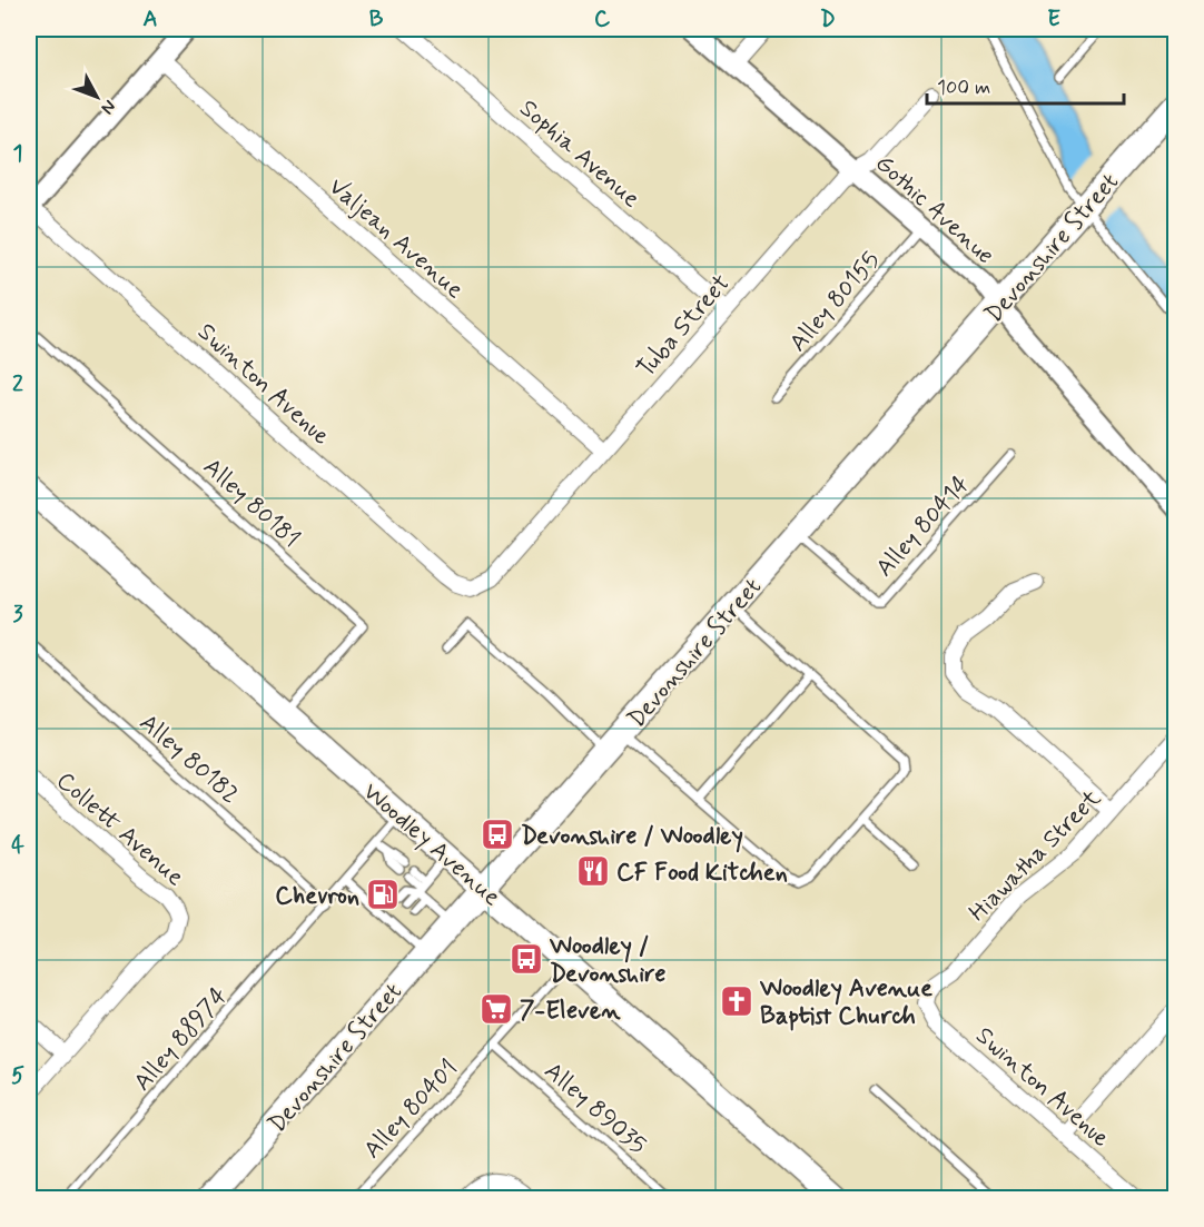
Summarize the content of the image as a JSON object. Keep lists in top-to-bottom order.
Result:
{
  "streets": {
    "main road": ["Devonshire Street", "Woodley Avenue"],
    "street": [
      "Sophia Avenue",
      "Gothic Avenue",
      "Valjean Avenue",
      "Tuba Street",
      "Swinton Avenue",
      "Collett Avenue",
      "Hiawatha Street"
    ],
    "lane": [
      "Alley 80155",
      "Alley 80181",
      "Alley 80414",
      "Alley 80182",
      "Alley 88974",
      "Alley 89035",
      "Alley 80401"
    ]
  },
  "crossings": [
    ["Sophia Avenue", "Tuba Street"],
    ["Gothic Avenue", "Devonshire Street"],
    ["Gothic Avenue", "Alley 80155"],
    ["Gothic Avenue", "Tuba Street"],
    ["Valjean Avenue", "Tuba Street"],
    ["Devonshire Street", "Alley 80414"],
    ["Devonshire Street", "Woodley Avenue"],
    ["Tuba Street", "Swinton Avenue"],
    ["Swinton Avenue", "Hiawatha Street"],
    ["Alley 80181", "Woodley Avenue"],
    ["Alley 80182", "Alley 88974"],
    ["Woodley Avenue", "Alley 88974"],
    ["Woodley Avenue", "Alley 80401"],
    ["Alley 89035", "Alley 80401"]
  ],
  "places": {
    "bus stop": ["Devonshire / Woodley", "Woodley / Devonshire"],
    "restaurant": ["CF Food Kitchen"],
    "fuel station": ["Chevron"],
    "church": ["Woodley Avenue Baptist Church"],
    "supermarket": ["7-Eleven"]
  },
  "scale_bar": "100 m",
  "north": "bottom right",
  "grid": {
    "columns": [
      "A",
      "B",
      "C",
      "D",
      "E"
    ],
    "rows": [
      "1",
      "2",
      "3",
      "4",
      "5"
    ]
  }
}
